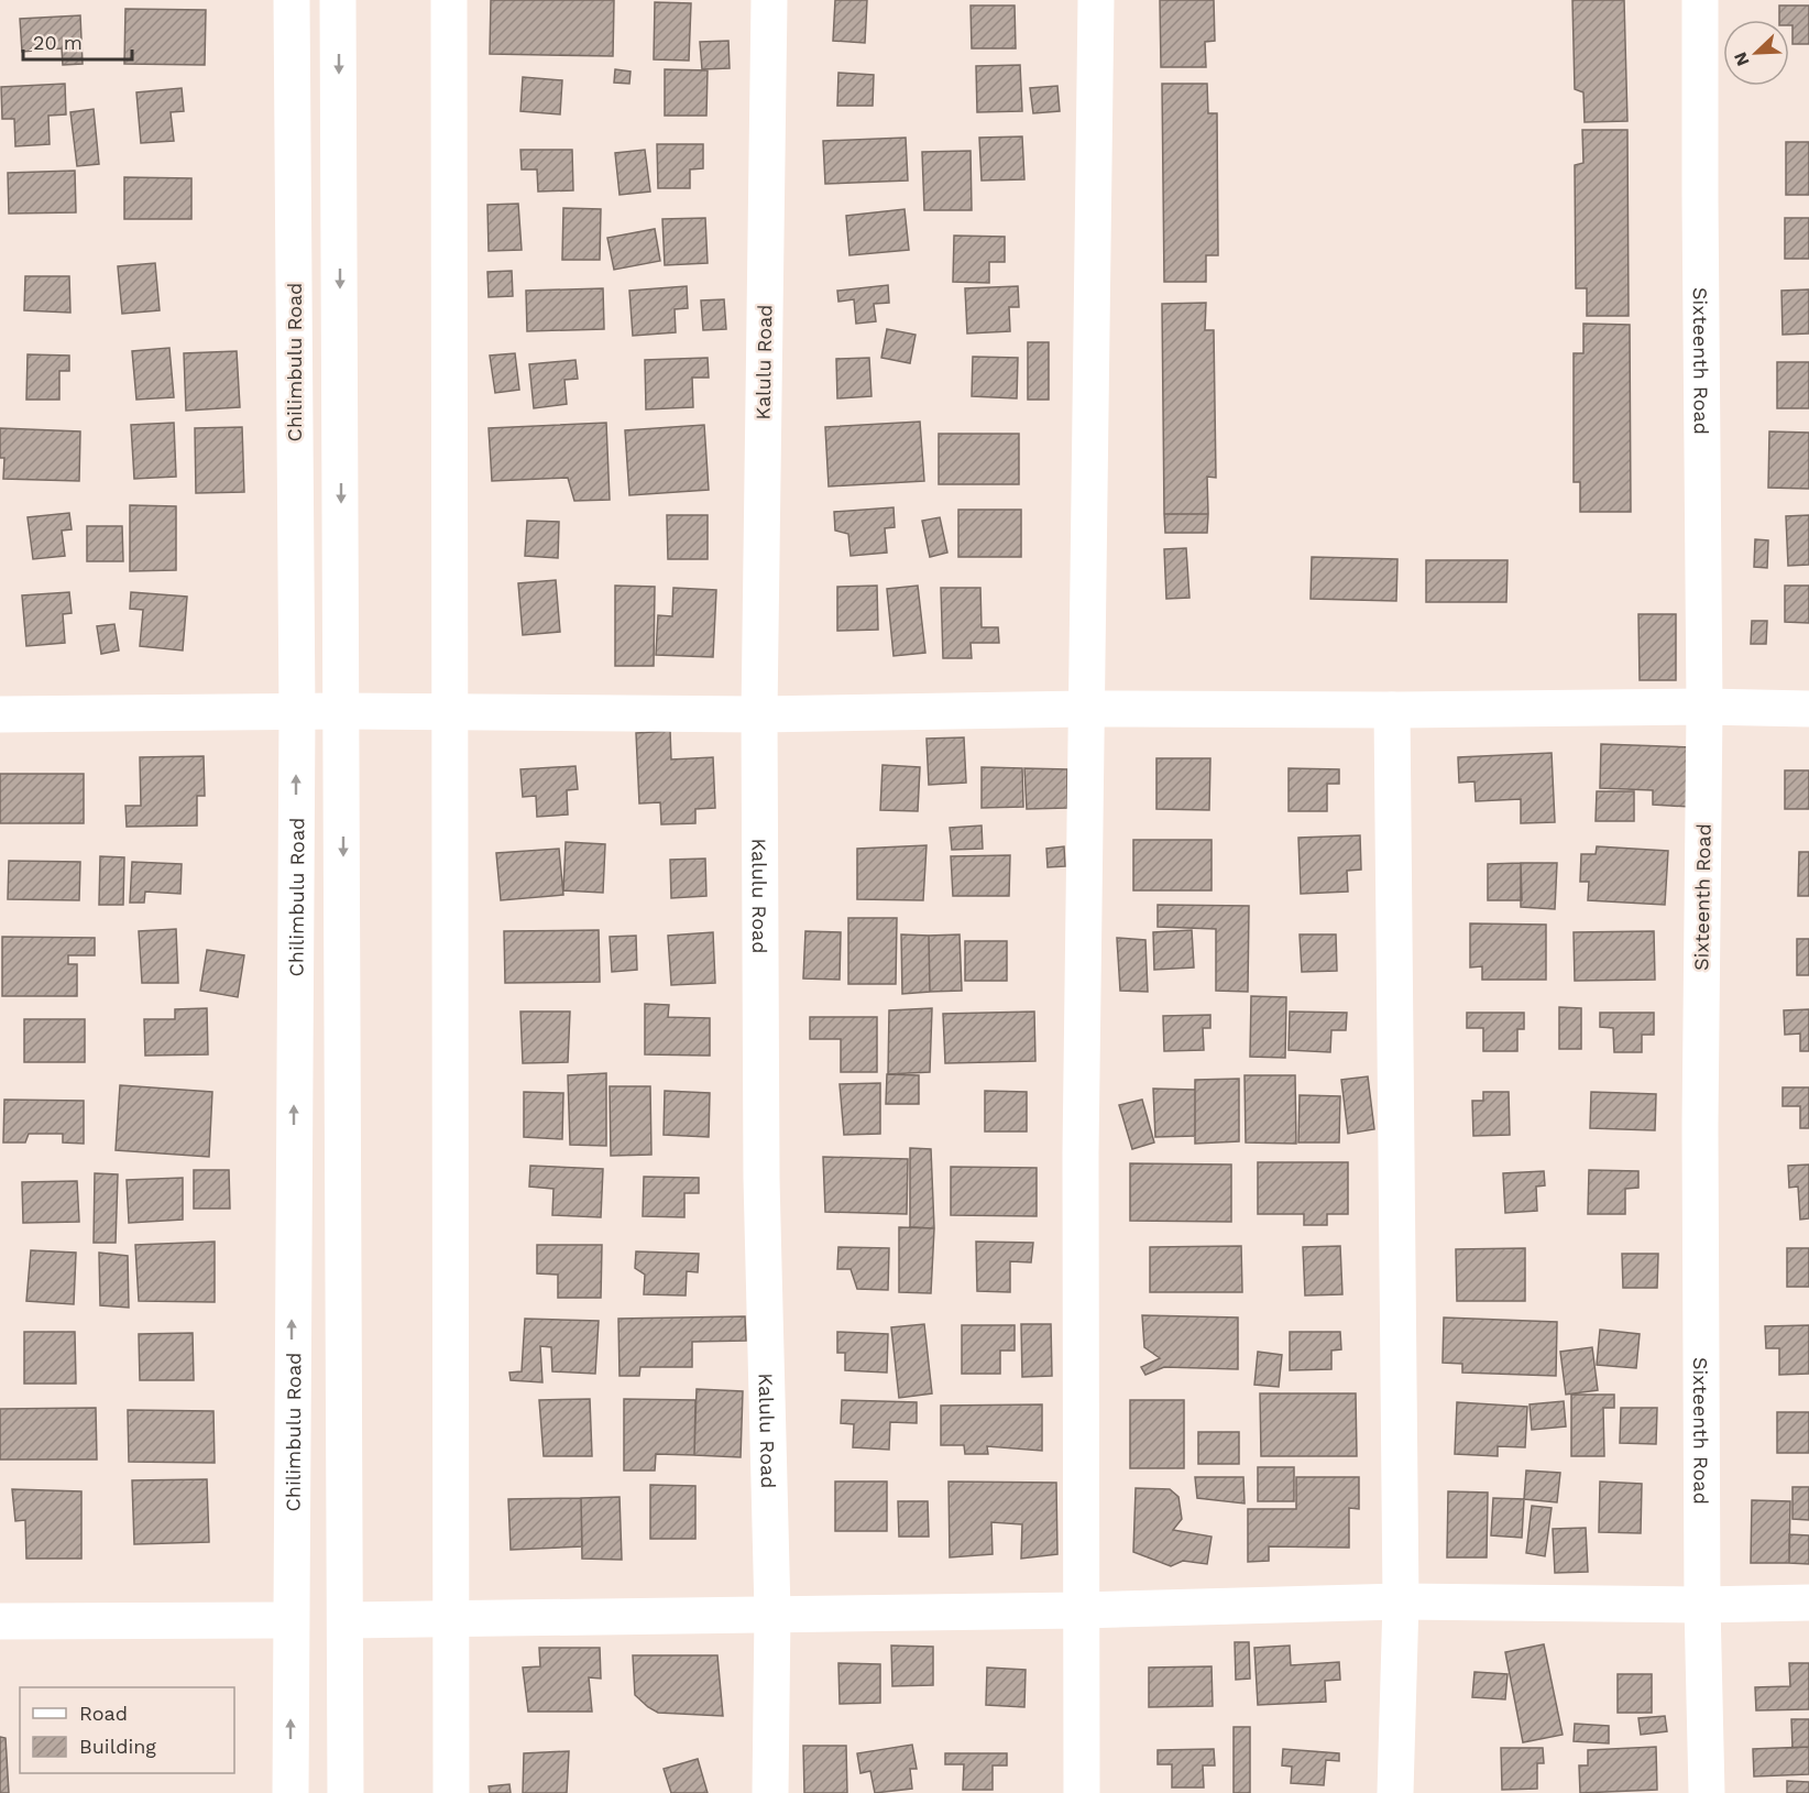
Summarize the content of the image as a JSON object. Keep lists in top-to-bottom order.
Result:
{
  "streets": {
    "street": ["Chilimbulu Road", "Kalulu Road", "Sixteenth Road"]
  },
  "legend": ["Road", "Building"],
  "scale_bar": "20 m",
  "north": "bottom left"
}
